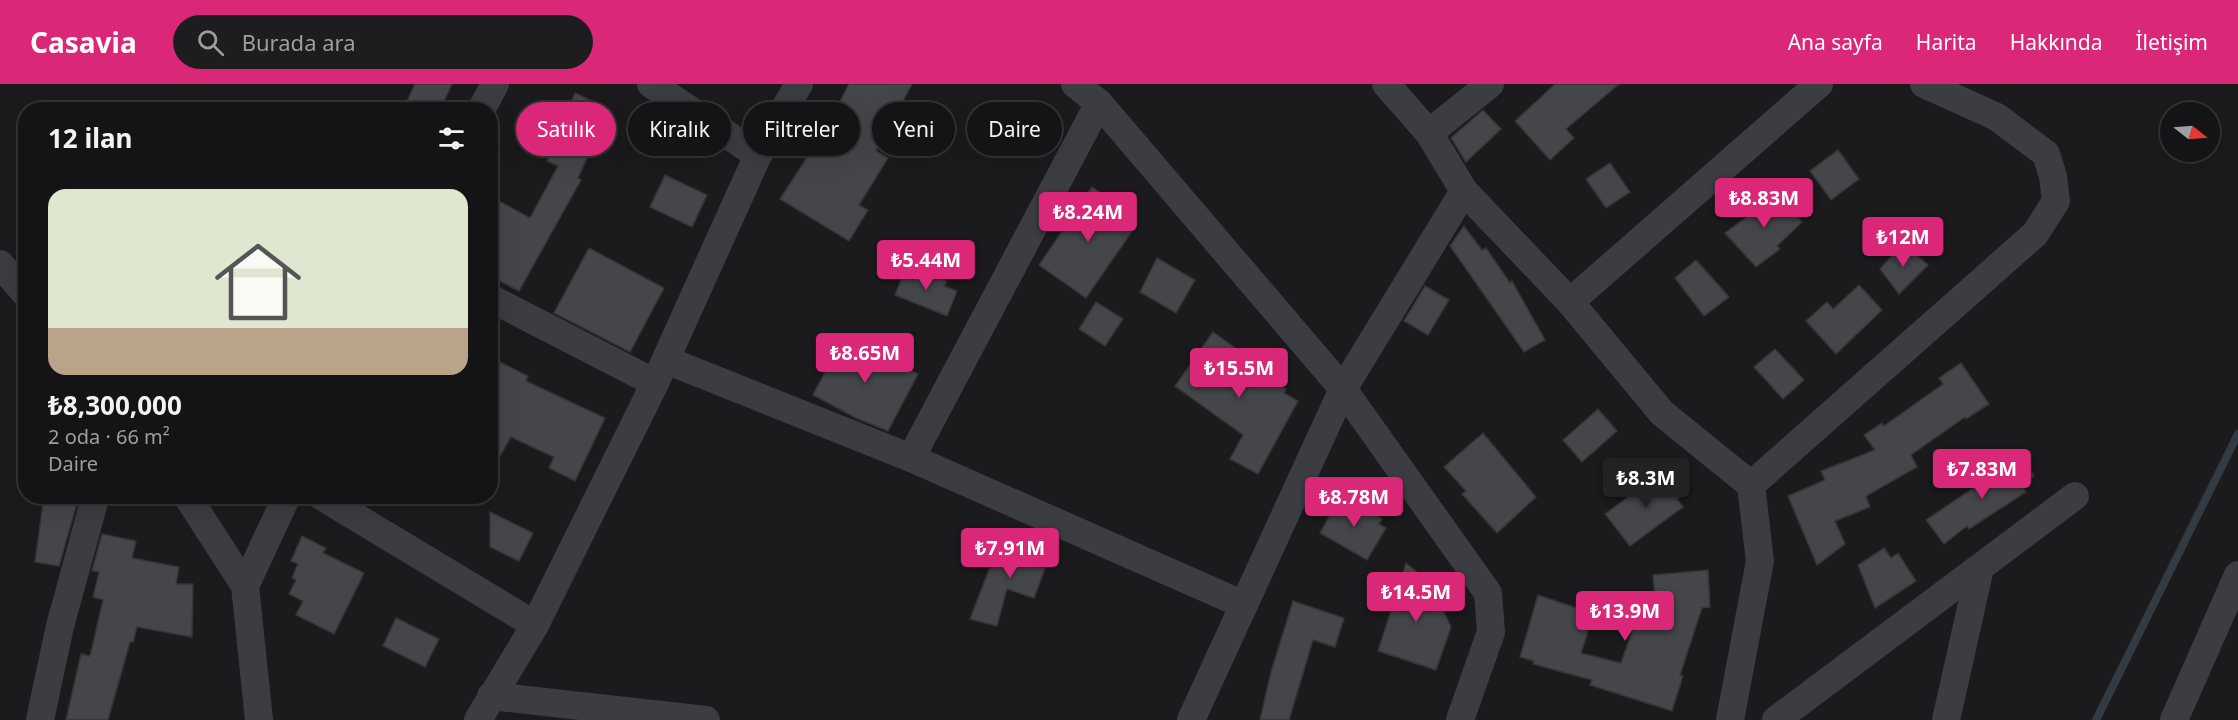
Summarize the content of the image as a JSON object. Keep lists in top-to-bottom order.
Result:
{
  "north": "right",
  "page": {
    "header": "Casavia",
    "search": "Burada ara",
    "nav": [
      "Ana sayfa",
      "Harita",
      "Hakkında",
      "İletişim"
    ],
    "chip": [
      "Satılık",
      "Kiralık",
      "Filtreler",
      "Yeni",
      "Daire"
    ],
    "heading": "12 ilan",
    "list": [
      {
        "name": "₺8,300,000",
        "note": "2 oda · 66 m² · Daire"
      }
    ],
    "price": [
      "₺8.83M",
      "₺8.24M",
      "₺12M",
      "₺5.44M",
      "₺8.65M",
      "₺15.5M",
      "₺7.83M",
      "₺8.3M",
      "₺8.78M",
      "₺7.91M",
      "₺14.5M",
      "₺13.9M"
    ]
  }
}
